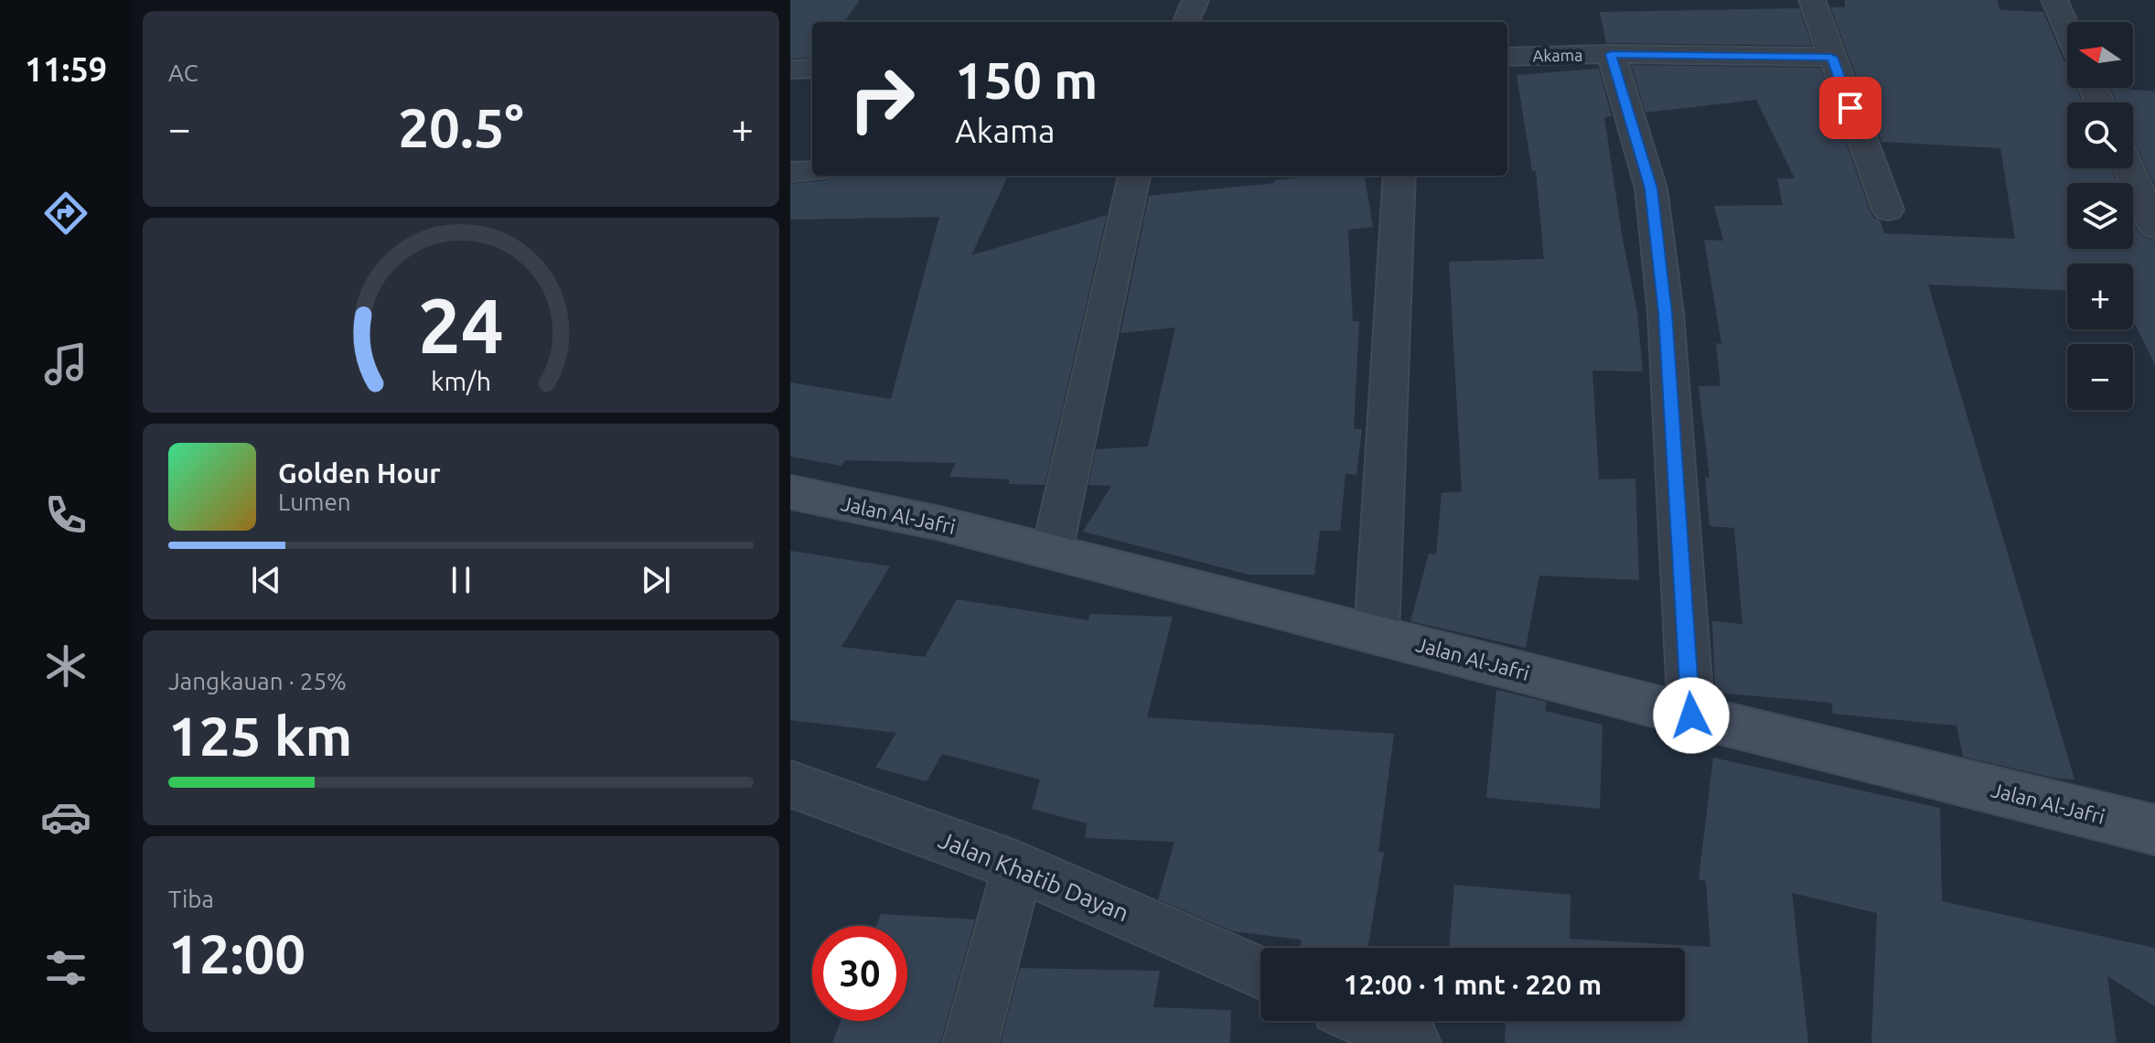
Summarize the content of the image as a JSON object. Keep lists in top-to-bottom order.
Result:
{
  "streets": {
    "street": ["Akama", "Jalan Al-Jafri", "Jalan Khatib Dayan"]
  },
  "north": "left",
  "page": {
    "tabs": "11:59",
    "tile": [
      "AC",
      ["Jangkauan · 25%", "125 km"],
      ["Tiba", "12:00"]
    ],
    "map_buttons": ["+", "−"],
    "turn": ["150 m", "Akama"],
    "heat": ["−", "20.5°", "+"],
    "song": ["Golden Hour", "Lumen"],
    "limit": "30",
    "trip": "12:00 · 1 mnt · 220 m",
    "gauge": ["24", "km/h"]
  }
}
